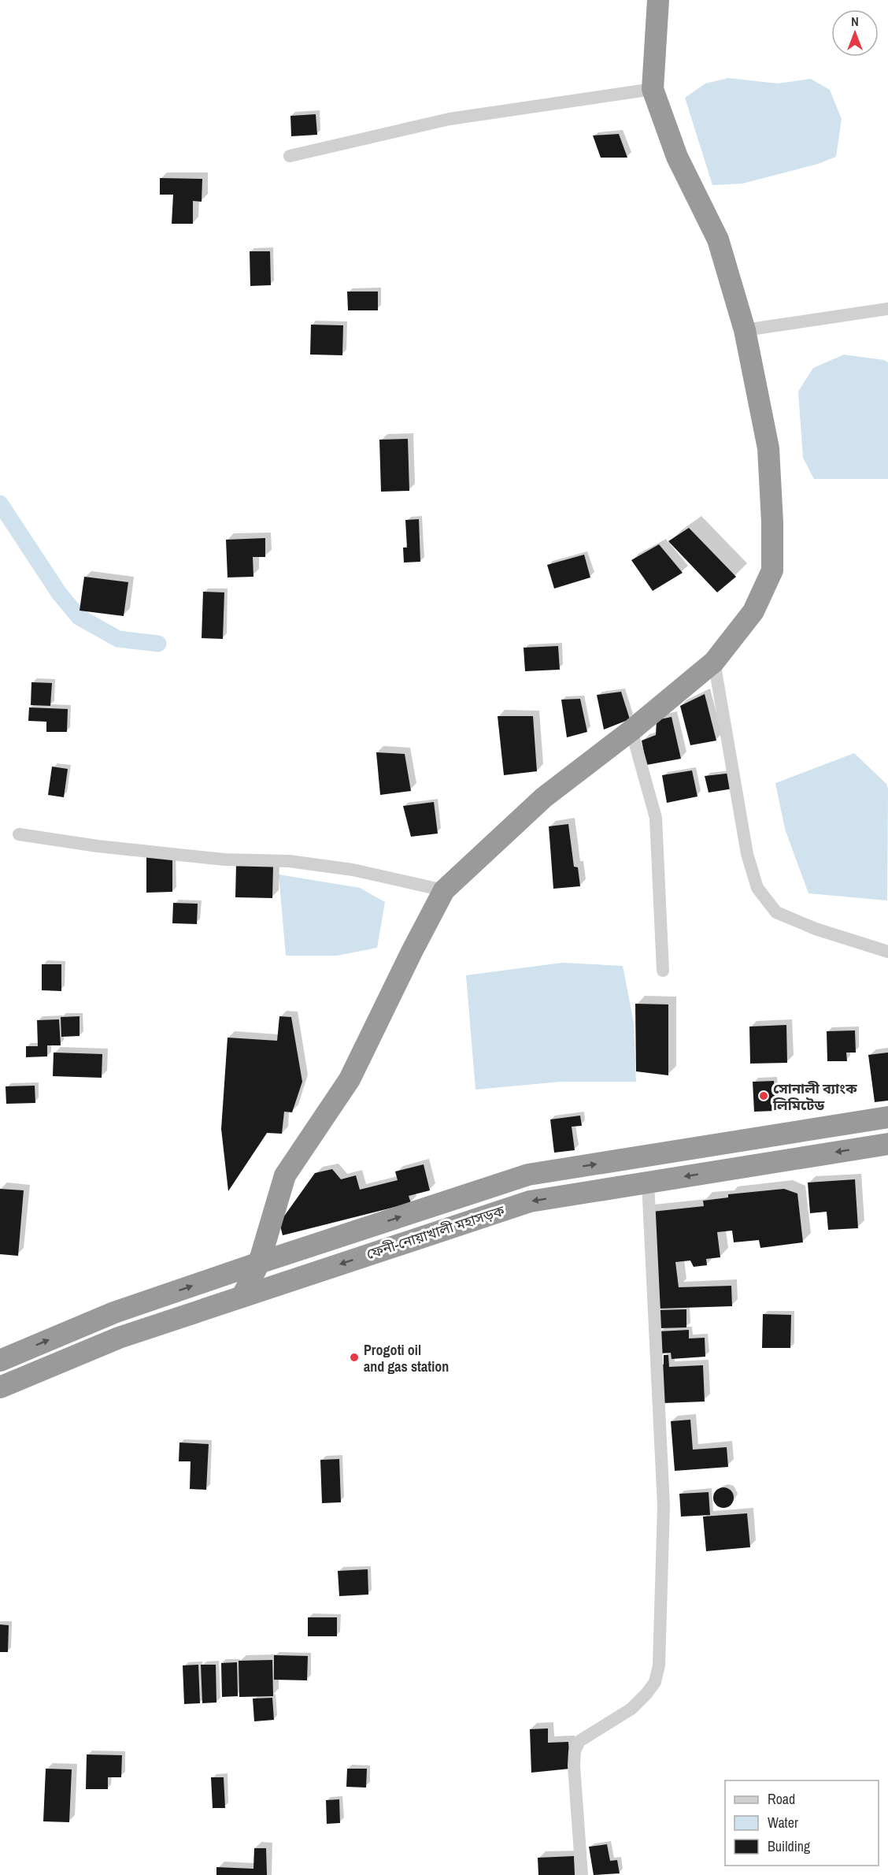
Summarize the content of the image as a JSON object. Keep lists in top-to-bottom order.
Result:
{
  "streets": {
    "highway": ["ফেনী-নোয়াখালী মহাসড়ক"]
  },
  "places": ["সোনালী ব্যাংক লিমিটেড", "Progoti oil and gas station"],
  "legend": ["Road", "Water", "Building"],
  "north": "top"
}
